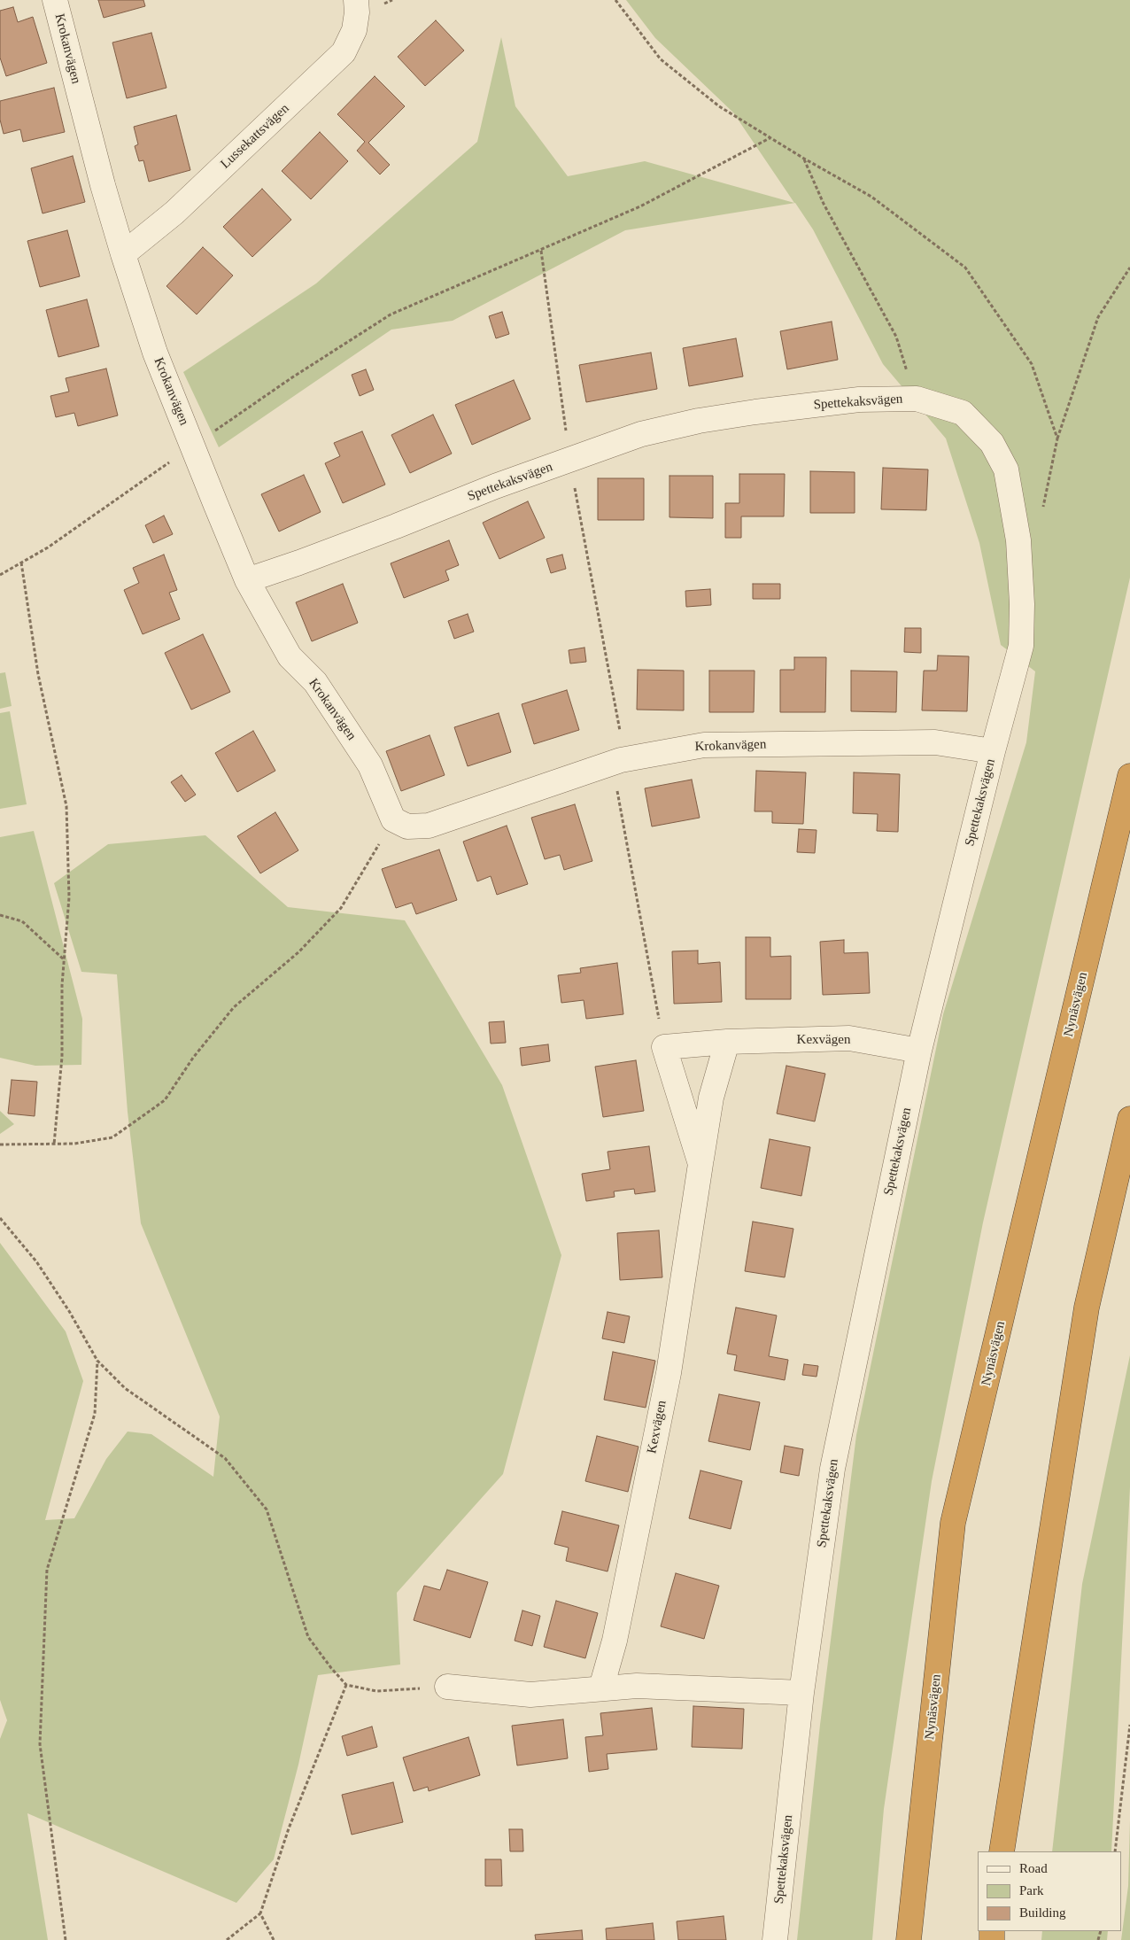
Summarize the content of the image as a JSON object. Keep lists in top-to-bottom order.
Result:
{
  "streets": {
    "highway": ["Nynäsvägen"],
    "street": [
      "Krokanvägen",
      "Lussekattsvägen",
      "Spettekaksvägen",
      "Kexvägen"
    ]
  },
  "crossings": [
    ["Krokanvägen", "Lussekattsvägen"],
    ["Krokanvägen", "Spettekaksvägen"],
    ["Spettekaksvägen", "Kexvägen"]
  ],
  "legend": ["Road", "Park", "Building"]
}
